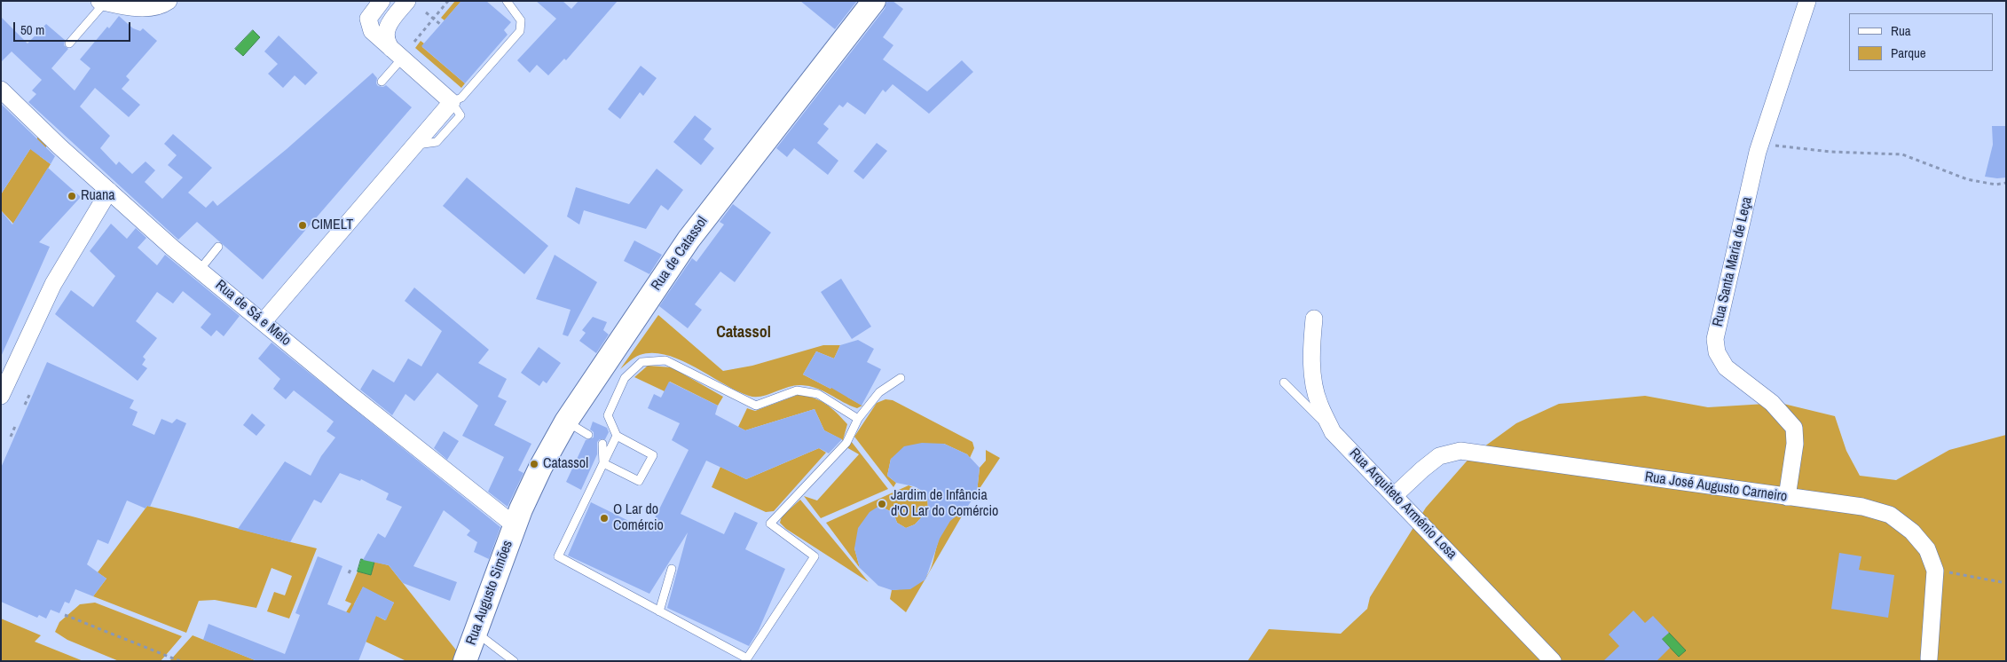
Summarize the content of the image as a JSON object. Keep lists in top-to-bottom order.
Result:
{
  "streets": {
    "main road": ["Rua de Catassol", "Rua Augusto Simões"],
    "street": [
      "Rua Santa Maria de Leça",
      "Rua de Sá e Melo",
      "Rua José Augusto Carneiro",
      "Rua Arquiteto Arménio Losa"
    ]
  },
  "crossings": [
    ["Rua de Catassol", "Rua de Sá e Melo"],
    ["Rua de Catassol", "Rua Augusto Simões"],
    ["Rua Santa Maria de Leça", "Rua José Augusto Carneiro"],
    ["Rua de Sá e Melo", "Rua Augusto Simões"],
    ["Rua José Augusto Carneiro", "Rua Arquiteto Arménio Losa"]
  ],
  "districts": ["Catassol"],
  "places": [
    "Ruana",
    "CIMELT",
    "Catassol",
    "Jardim de Infância d'O Lar do Comércio",
    "O Lar do Comércio"
  ],
  "legend": ["Rua", "Parque"],
  "scale_bar": "50 m"
}
